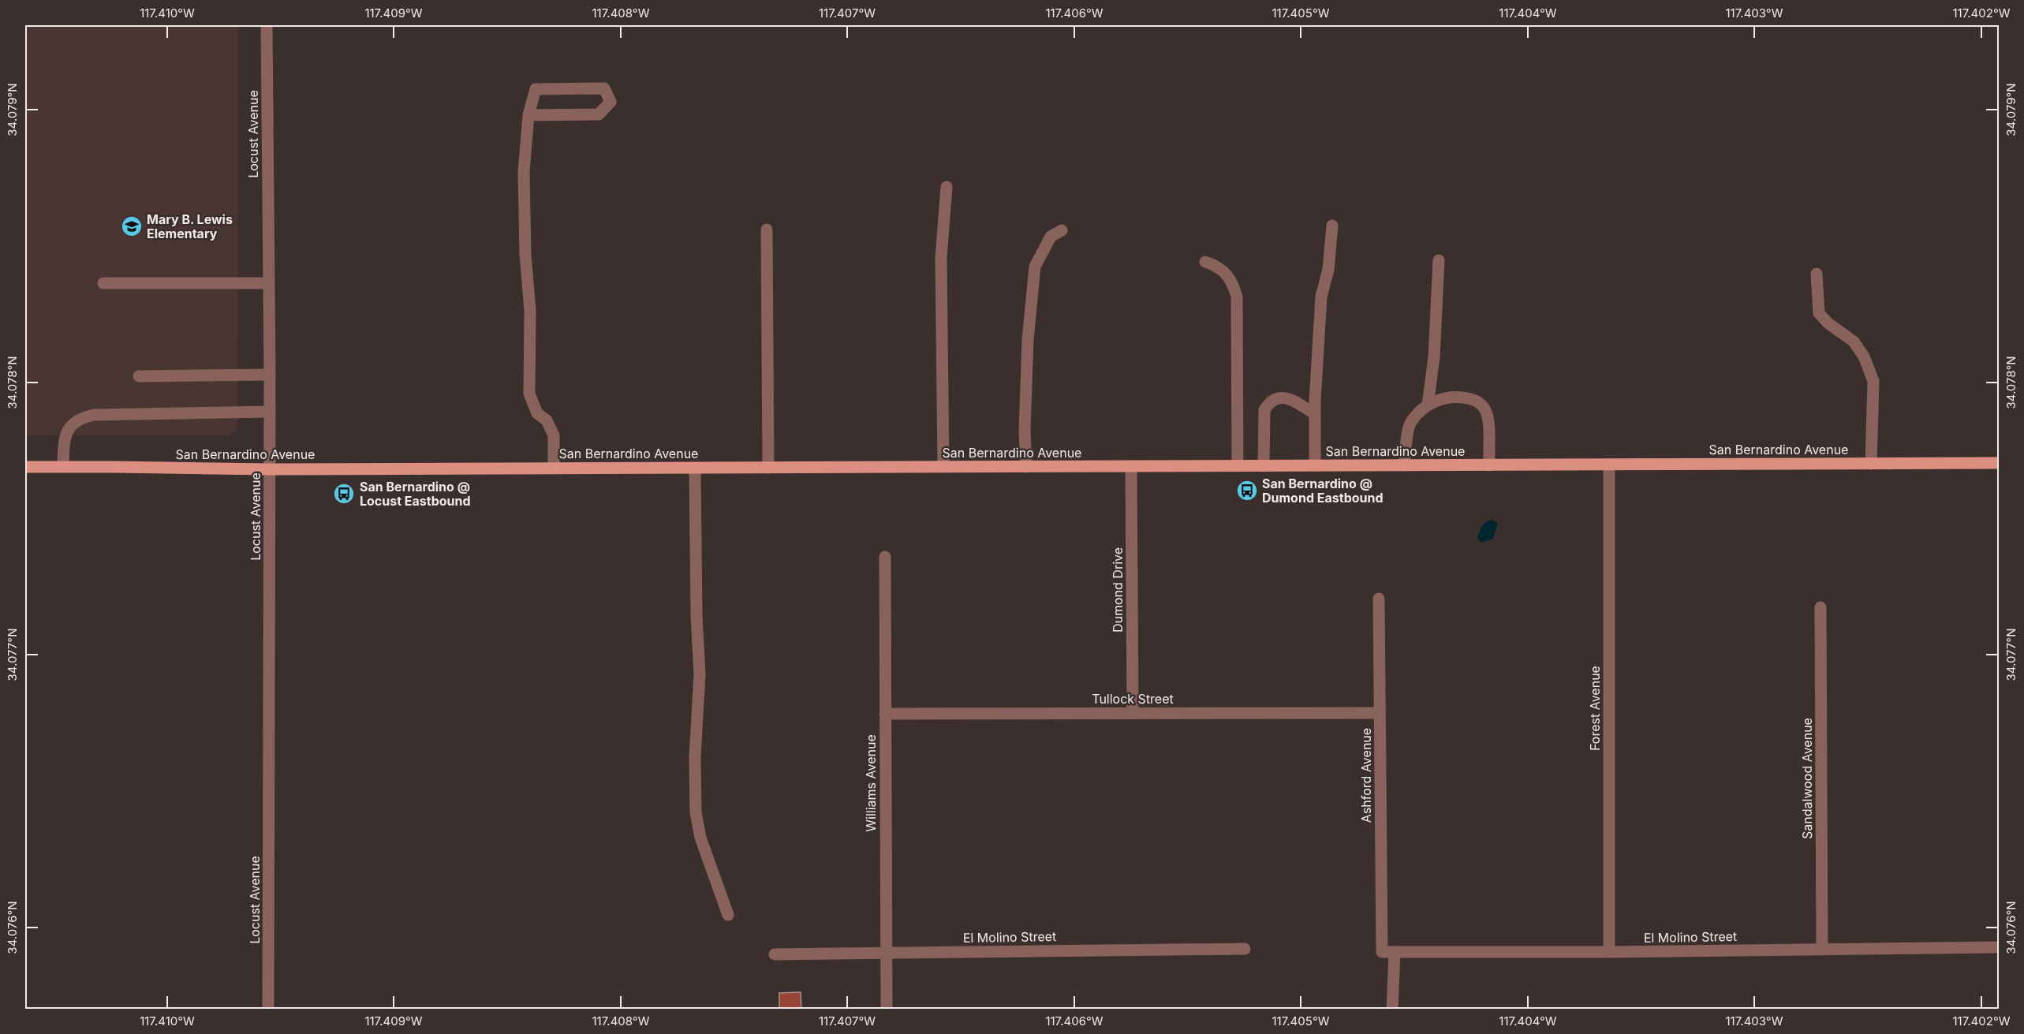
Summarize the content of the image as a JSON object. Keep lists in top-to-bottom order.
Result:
{
  "streets": {
    "main road": ["San Bernardino Avenue"],
    "street": [
      "Locust Avenue",
      "Dumond Drive",
      "Tullock Street",
      "Forest Avenue",
      "Ashford Avenue",
      "Sandalwood Avenue",
      "Williams Avenue",
      "El Molino Street"
    ]
  },
  "crossings": [
    ["Locust Avenue", "San Bernardino Avenue"],
    ["San Bernardino Avenue", "Dumond Drive"],
    ["San Bernardino Avenue", "Forest Avenue"],
    ["Dumond Drive", "Tullock Street"],
    ["Tullock Street", "Ashford Avenue"],
    ["Tullock Street", "Williams Avenue"],
    ["Forest Avenue", "El Molino Street"],
    ["Ashford Avenue", "El Molino Street"],
    ["Sandalwood Avenue", "El Molino Street"],
    ["Williams Avenue", "El Molino Street"]
  ],
  "places": {
    "school or university": ["Mary B. Lewis Elementary"],
    "bus stop": ["San Bernardino @ Dumond Eastbound", "San Bernardino @ Locust Eastbound"]
  },
  "coordinates": [
    "117.410°W",
    "117.409°W",
    "117.408°W",
    "117.407°W",
    "117.406°W",
    "117.405°W",
    "117.404°W",
    "117.403°W",
    "117.402°W",
    "34.079°N",
    "34.078°N",
    "34.077°N",
    "34.076°N"
  ]
}
